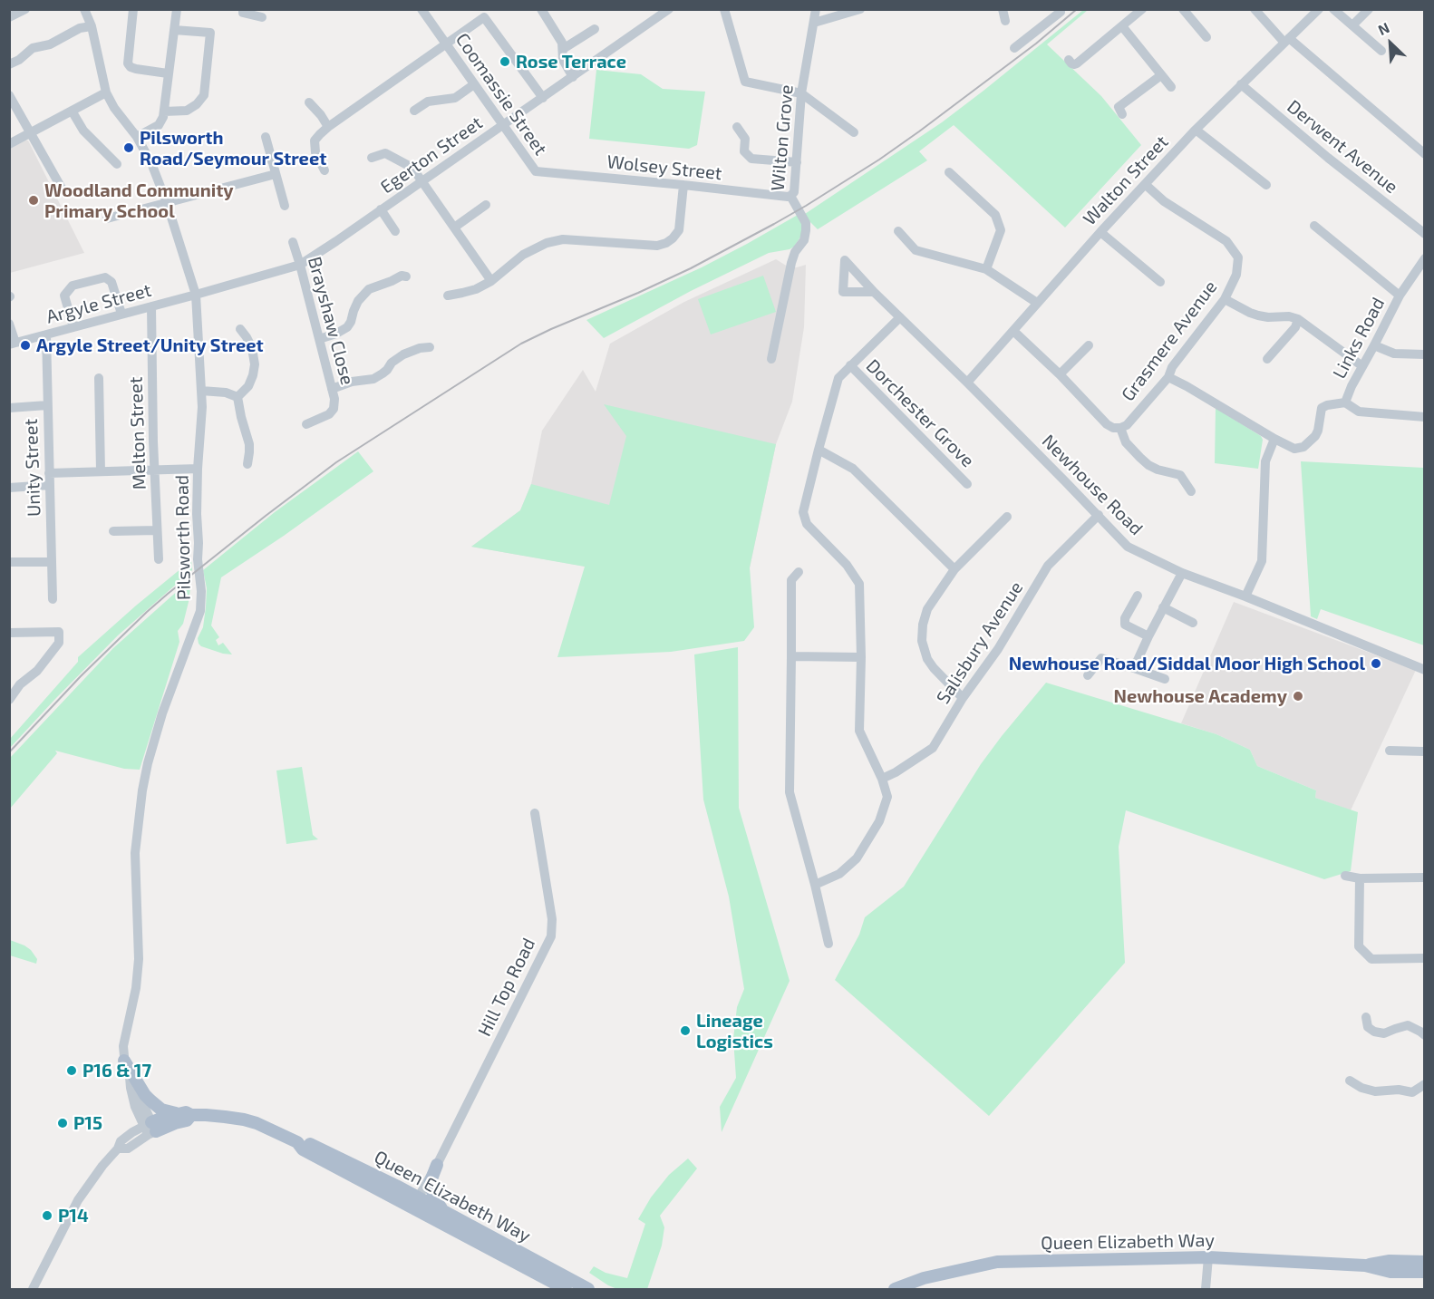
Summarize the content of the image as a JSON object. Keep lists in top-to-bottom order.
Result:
{
  "streets": {
    "main road": ["Queen Elizabeth Way"],
    "street": [
      "Coomassie Street",
      "Wilton Grove",
      "Derwent Avenue",
      "Egerton Street",
      "Wolsey Street",
      "Walton Street",
      "Argyle Street",
      "Brayshaw Close",
      "Links Road",
      "Grasmere Avenue",
      "Dorchester Grove",
      "Melton Street",
      "Unity Street",
      "Newhouse Road",
      "Pilsworth Road",
      "Salisbury Avenue",
      "Hill Top Road"
    ]
  },
  "crossings": [
    ["Coomassie Street", "Egerton Street"],
    ["Coomassie Street", "Wolsey Street"],
    ["Wilton Grove", "Wolsey Street"],
    ["Derwent Avenue", "Walton Street"],
    ["Egerton Street", "Argyle Street"],
    ["Egerton Street", "Brayshaw Close"],
    ["Egerton Street", "Pilsworth Road"],
    ["Walton Street", "Grasmere Avenue"],
    ["Walton Street", "Newhouse Road"],
    ["Argyle Street", "Melton Street"],
    ["Argyle Street", "Unity Street"],
    ["Argyle Street", "Pilsworth Road"],
    ["Newhouse Road", "Salisbury Avenue"],
    ["Pilsworth Road", "Queen Elizabeth Way"],
    ["Hill Top Road", "Queen Elizabeth Way"]
  ],
  "places": [
    "Rose Terrace",
    "Pilsworth Road/Seymour Street",
    "Woodland Community Primary School",
    "Argyle Street/Unity Street",
    "Newhouse Road/Siddal Moor High School",
    "Newhouse Academy",
    "Lineage Logistics",
    "P16 & 17",
    "P15",
    "P14"
  ],
  "north": "top left"
}
